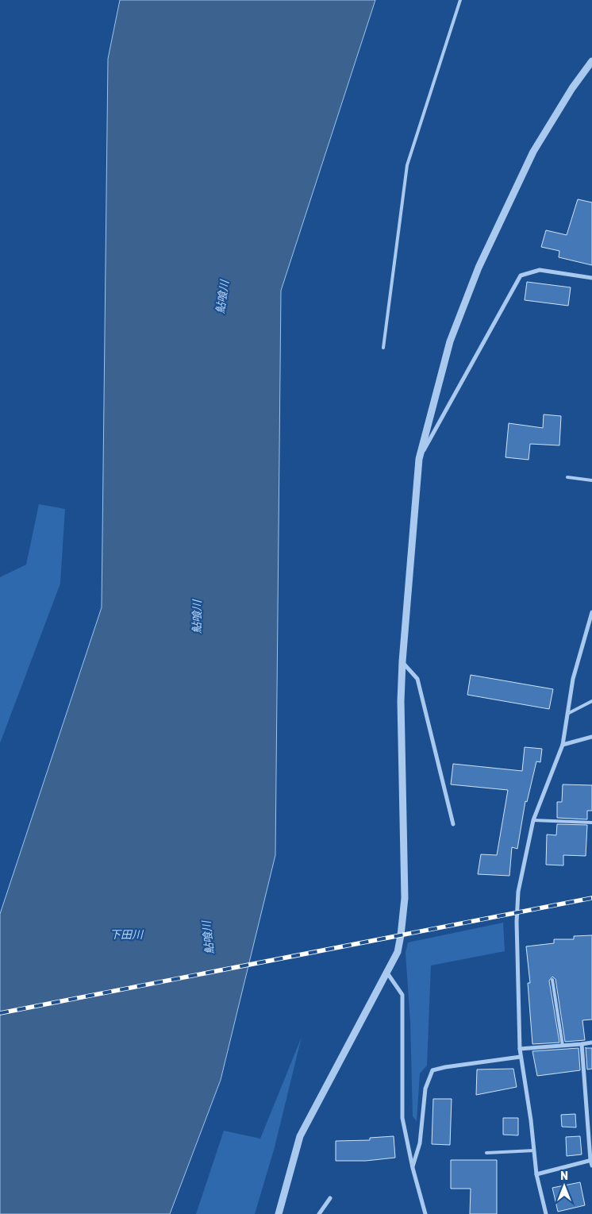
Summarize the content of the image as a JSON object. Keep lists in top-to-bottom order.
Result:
{
  "water": ["鮎喰川", "下田川"],
  "north": "top"
}
